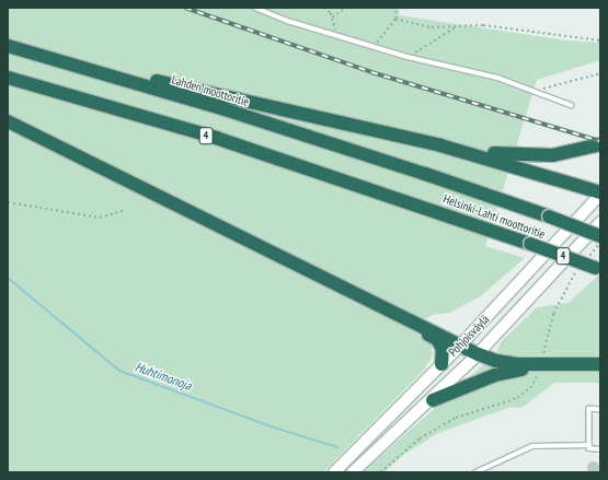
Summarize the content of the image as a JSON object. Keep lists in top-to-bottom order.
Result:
{
  "streets": {
    "highway": ["Lahden moottoritie", "4", "Helsinki-Lahti moottoritie"],
    "main road": ["Pohjoisväylä"]
  },
  "crossings": [
    ["Lahden moottoritie", "Helsinki-Lahti moottoritie"]
  ],
  "water": ["Huhtimonoja"]
}
